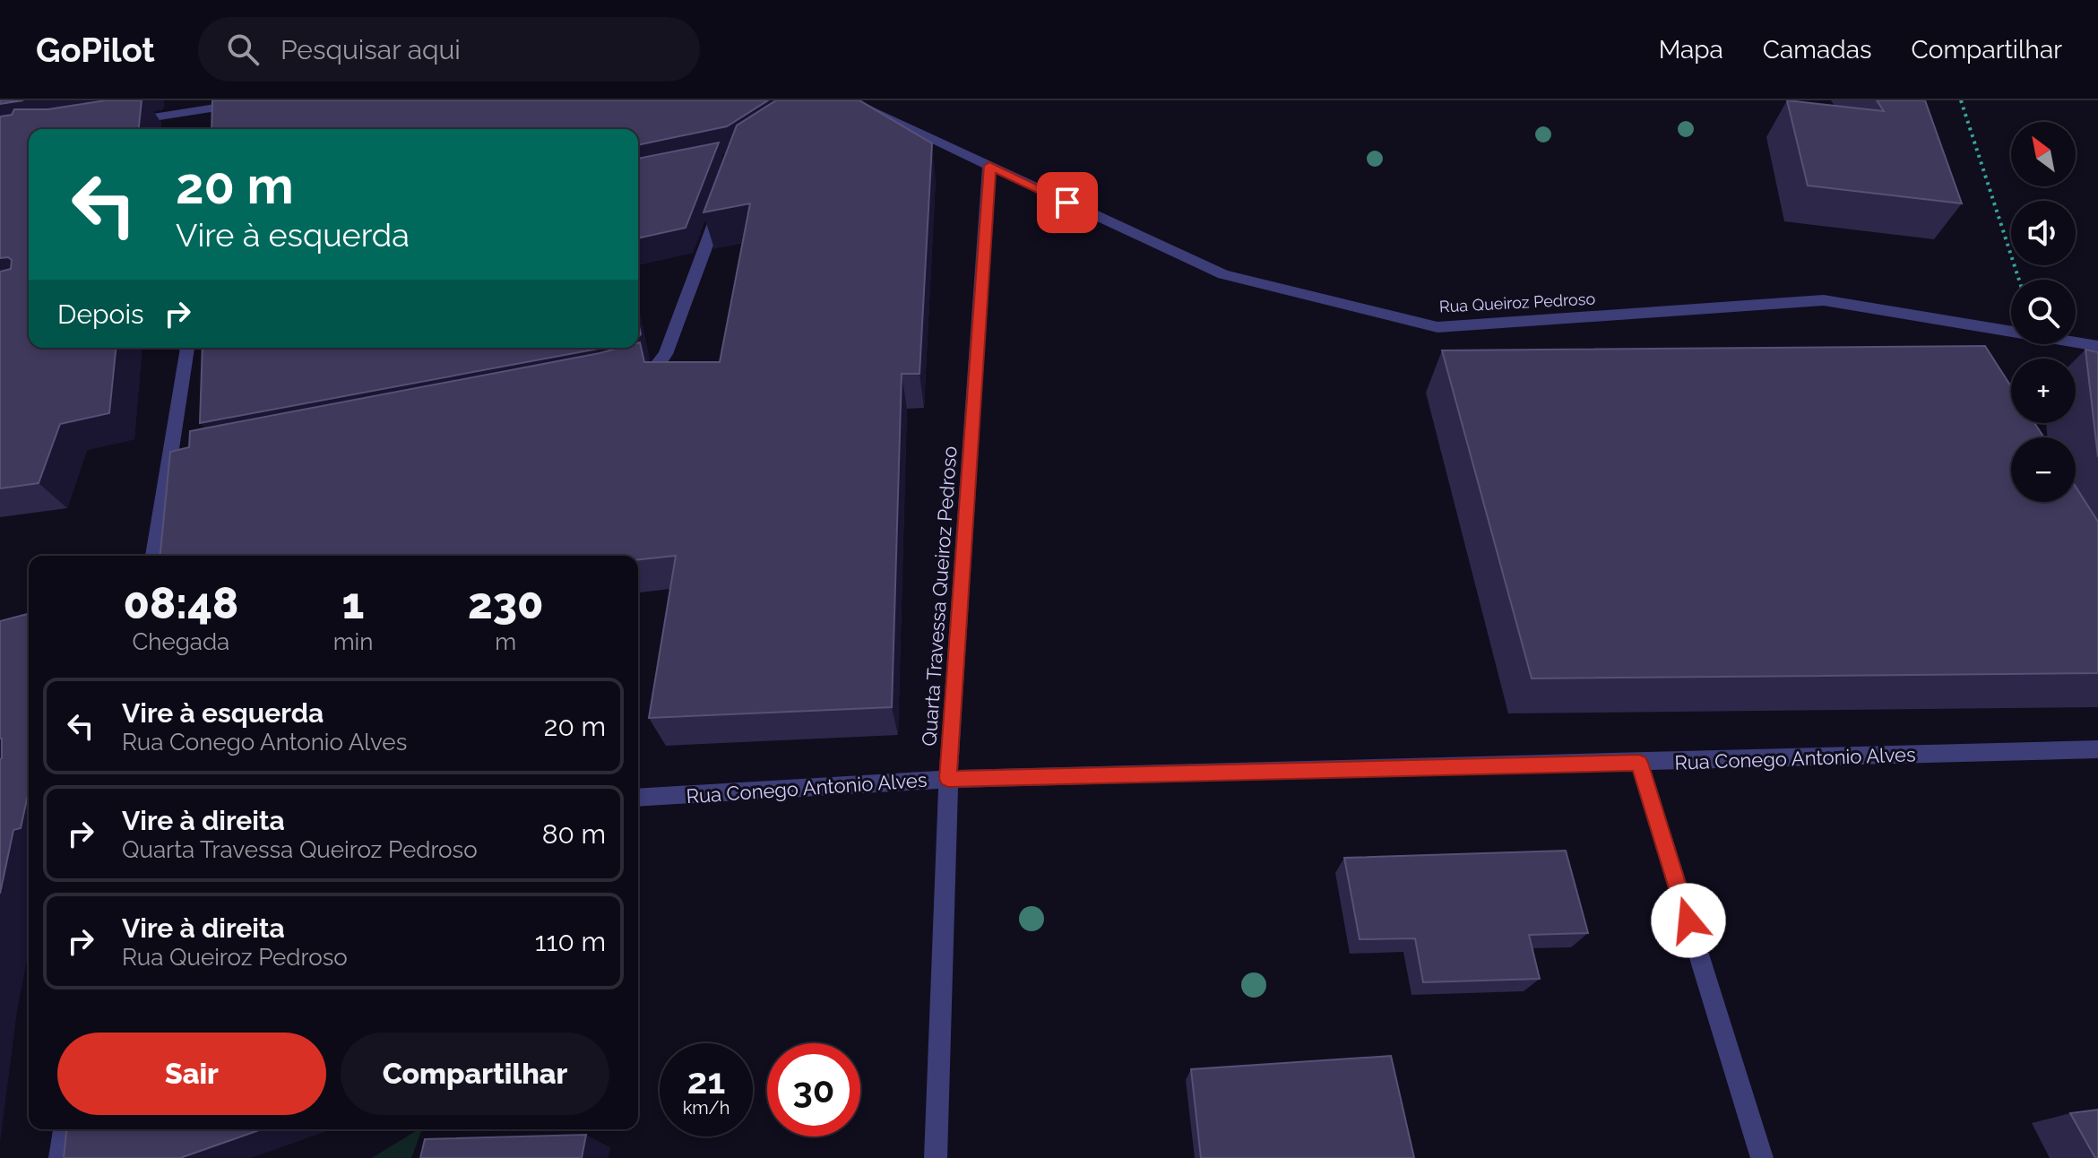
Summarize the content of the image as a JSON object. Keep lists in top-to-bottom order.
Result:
{
  "streets": {
    "street": ["Rua Queiroz Pedroso", "Quarta Travessa Queiroz Pedroso", "Rua Conego Antonio Alves"]
  },
  "crossings": [
    ["Rua Queiroz Pedroso", "Quarta Travessa Queiroz Pedroso"],
    ["Quarta Travessa Queiroz Pedroso", "Rua Conego Antonio Alves"]
  ],
  "north": "top left",
  "page": {
    "header": "GoPilot",
    "search": "Pesquisar aqui",
    "nav": ["Mapa", "Camadas", "Compartilhar"],
    "map_buttons": ["+", "−"],
    "turn": ["20 m", "Vire à esquerda"],
    "then": "Depois",
    "eta": [
      "08:48",
      "Chegada",
      "1",
      "min",
      "230",
      "m"
    ],
    "list": [
      {
        "name": "Vire à esquerda",
        "note": "Rua Conego Antonio Alves",
        "value": "20 m"
      },
      {
        "name": "Vire à direita",
        "note": "Quarta Travessa Queiroz Pedroso",
        "value": "80 m"
      },
      {
        "name": "Vire à direita",
        "note": "Rua Queiroz Pedroso",
        "value": "110 m"
      }
    ],
    "buttons": ["Sair", "Compartilhar"],
    "speed": "21 km/h",
    "limit": "30"
  }
}
